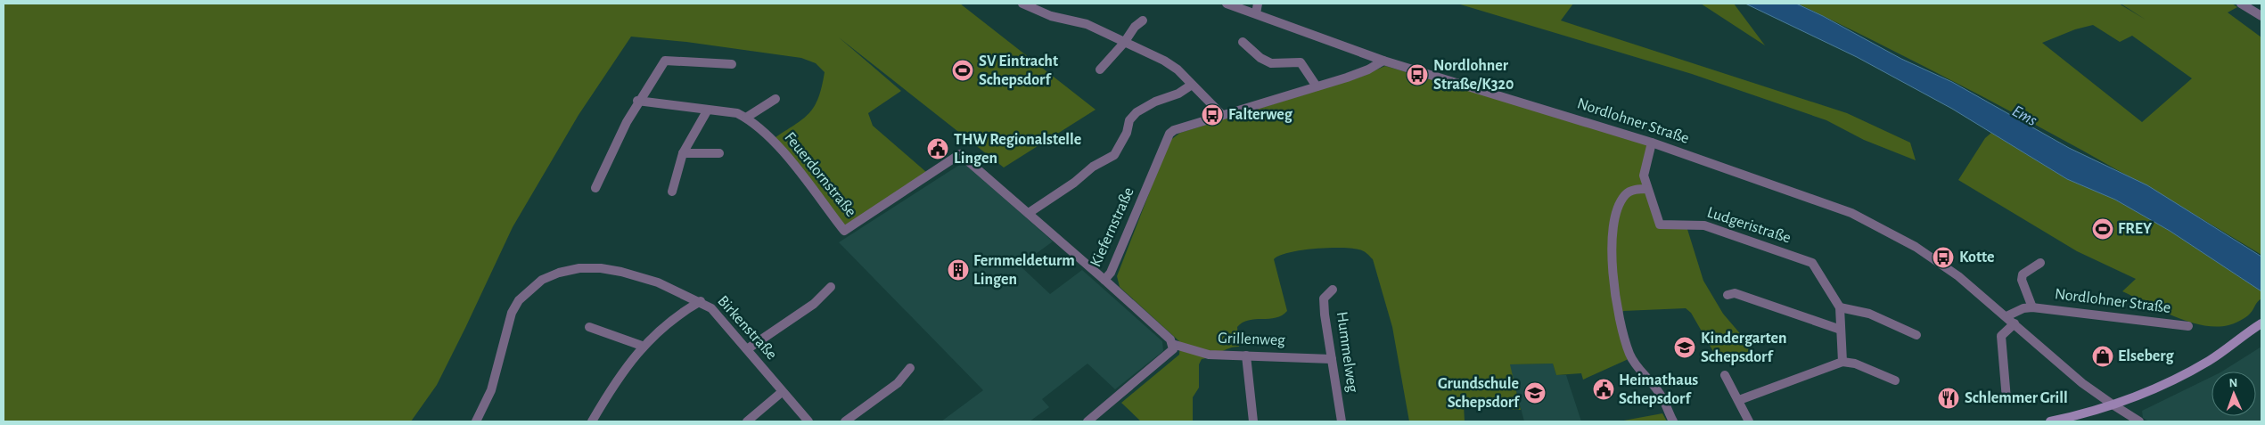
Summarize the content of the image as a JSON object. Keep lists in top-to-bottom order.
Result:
{
  "streets": {
    "street": [
      "Nordlohner Straße",
      "Feuerdornstraße",
      "Ludgeristraße",
      "Kiefernstraße",
      "Birkenstraße",
      "Grillenweg",
      "Hummelweg"
    ]
  },
  "crossings": [
    ["Nordlohner Straße", "Kiefernstraße"],
    ["Feuerdornstraße", "Kiefernstraße"],
    ["Kiefernstraße", "Grillenweg"],
    ["Grillenweg", "Hummelweg"]
  ],
  "water": ["Ems"],
  "places": {
    "sports": ["SV Eintracht Schepsdorf", "FREY"],
    "bus stop": ["Nordlohner Straße/K320", "Falterweg", "Kotte"],
    "public building": ["THW Regionalstelle Lingen", "Heimathaus Schepsdorf"],
    "building": ["Fernmeldeturm Lingen"],
    "school or university": ["Kindergarten Schepsdorf", "Grundschule Schepsdorf"],
    "shop": ["Elseberg"],
    "restaurant": ["Schlemmer Grill"]
  },
  "north": "top"
}
